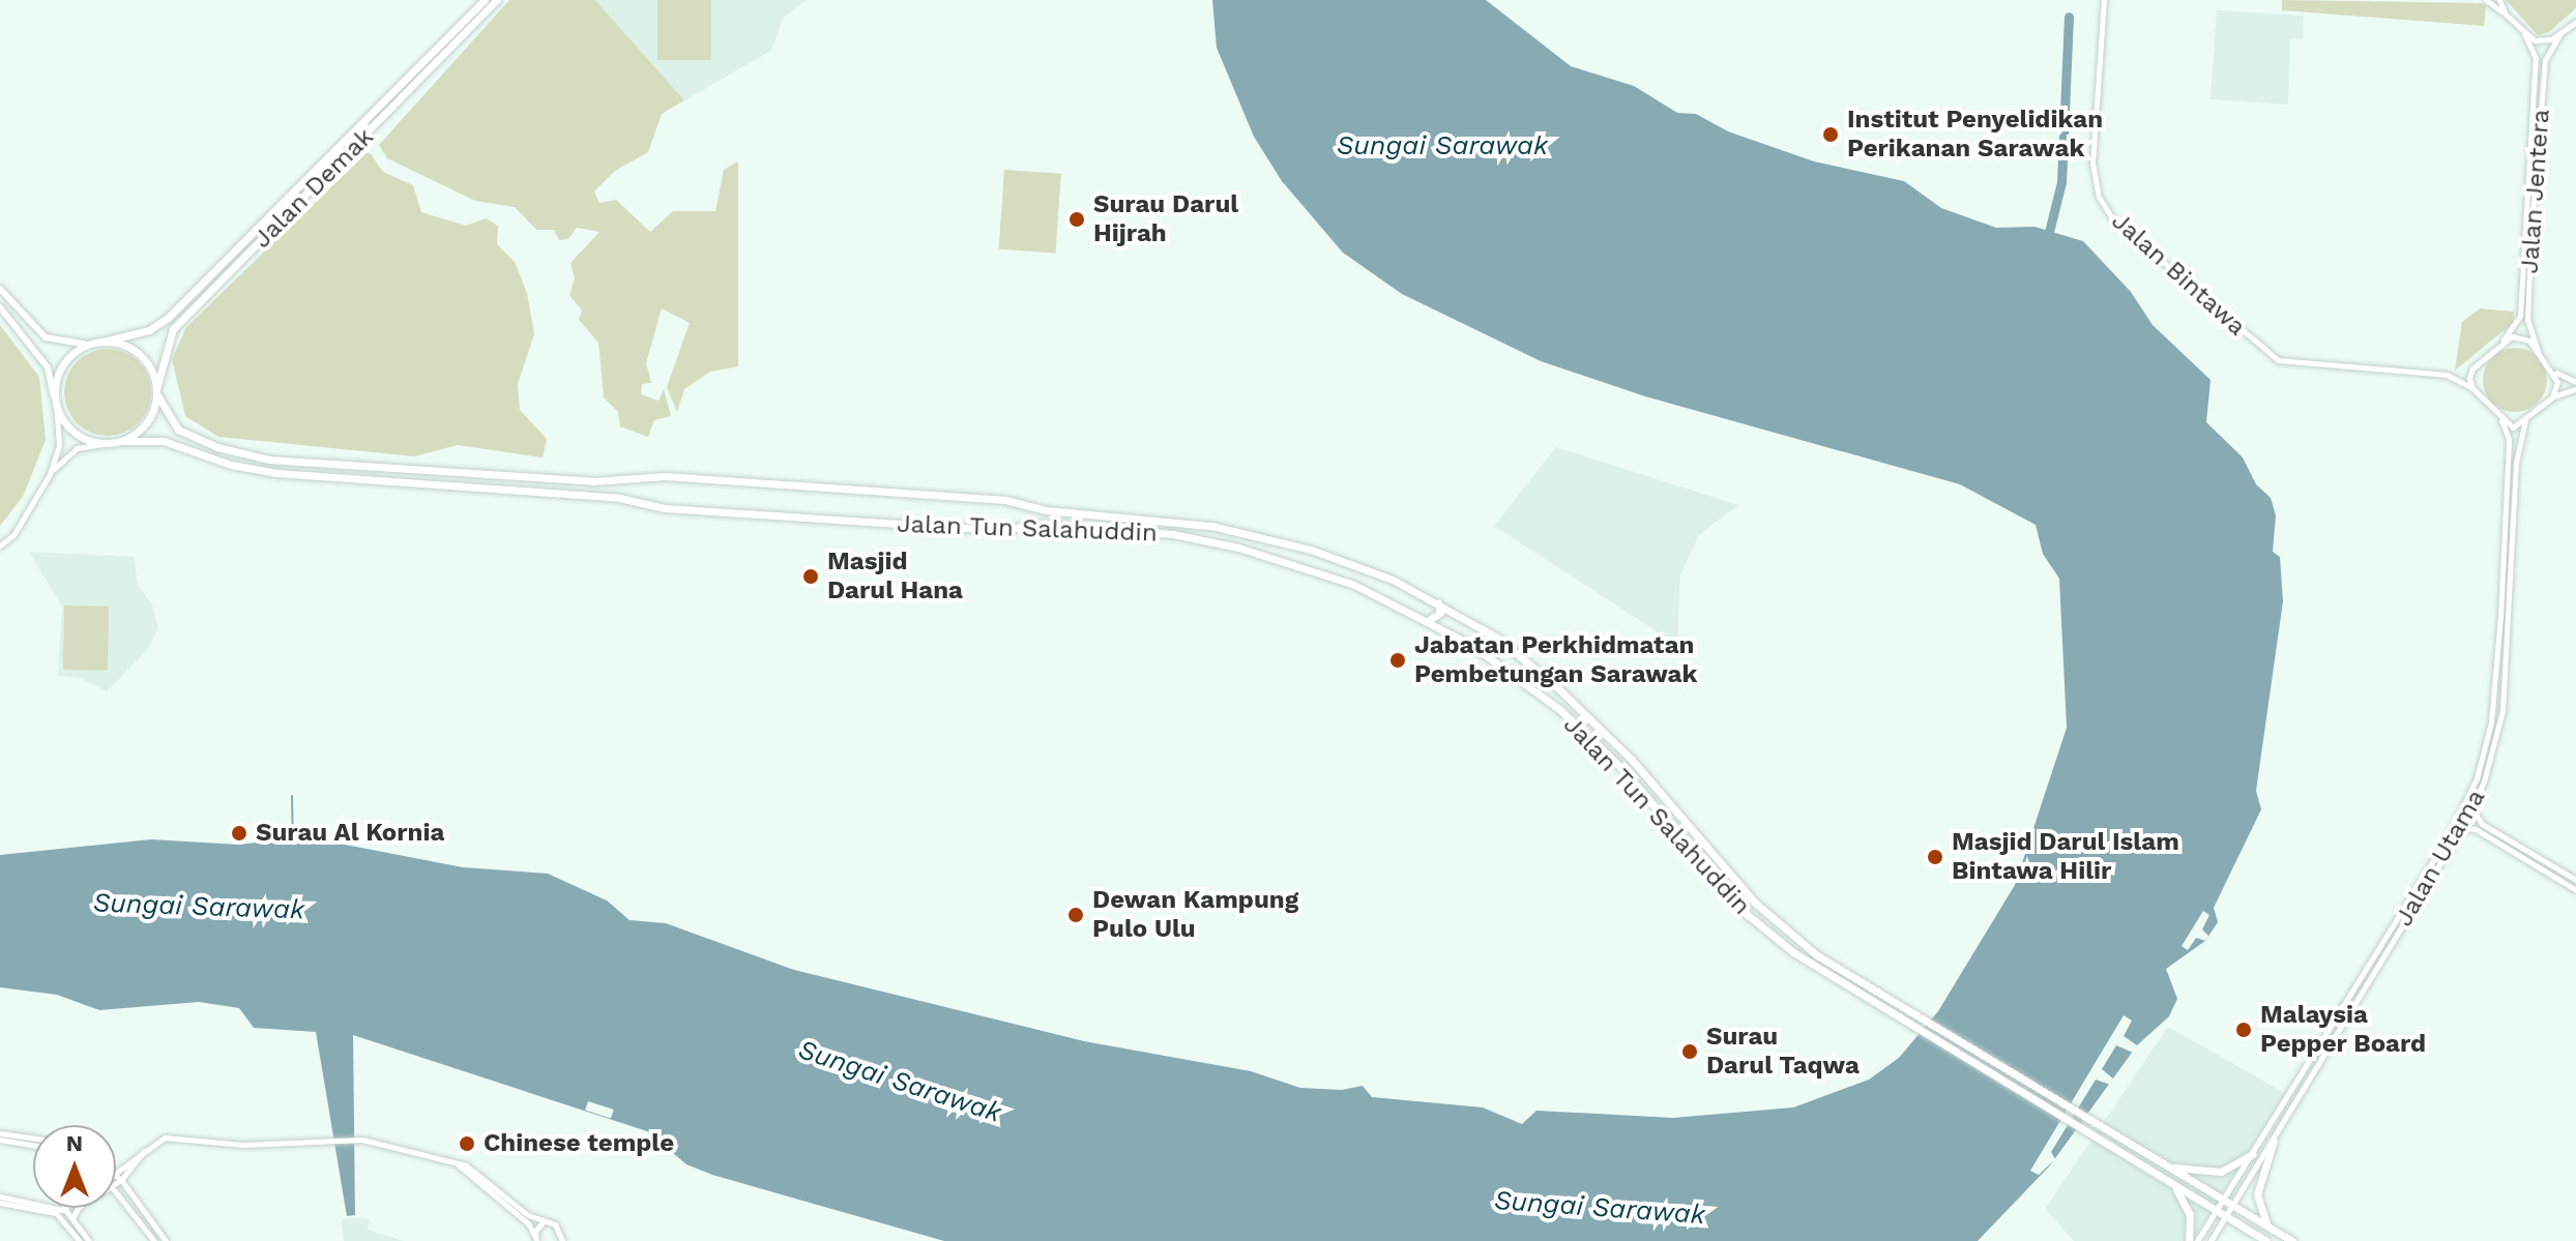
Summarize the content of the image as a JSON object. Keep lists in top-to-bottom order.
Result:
{
  "streets": {
    "highway": ["Jalan Demak", "Jalan Tun Salahuddin"],
    "street": ["Jalan Jentera", "Jalan Bintawa", "Jalan Utama"]
  },
  "crossings": [
    ["Jalan Demak", "Jalan Tun Salahuddin"],
    ["Jalan Jentera", "Jalan Utama"],
    ["Jalan Tun Salahuddin", "Jalan Utama"]
  ],
  "water": ["Sungai Sarawak"],
  "places": [
    "Institut Penyelidikan Perikanan Sarawak",
    "Surau Darul Hijrah",
    "Masjid Darul Hana",
    "Jabatan Perkhidmatan Pembetungan Sarawak",
    "Surau Al Kornia",
    "Masjid Darul Islam Bintawa Hilir",
    "Dewan Kampung Pulo Ulu",
    "Malaysia Pepper Board",
    "Surau Darul Taqwa",
    "Chinese temple"
  ],
  "north": "top"
}
